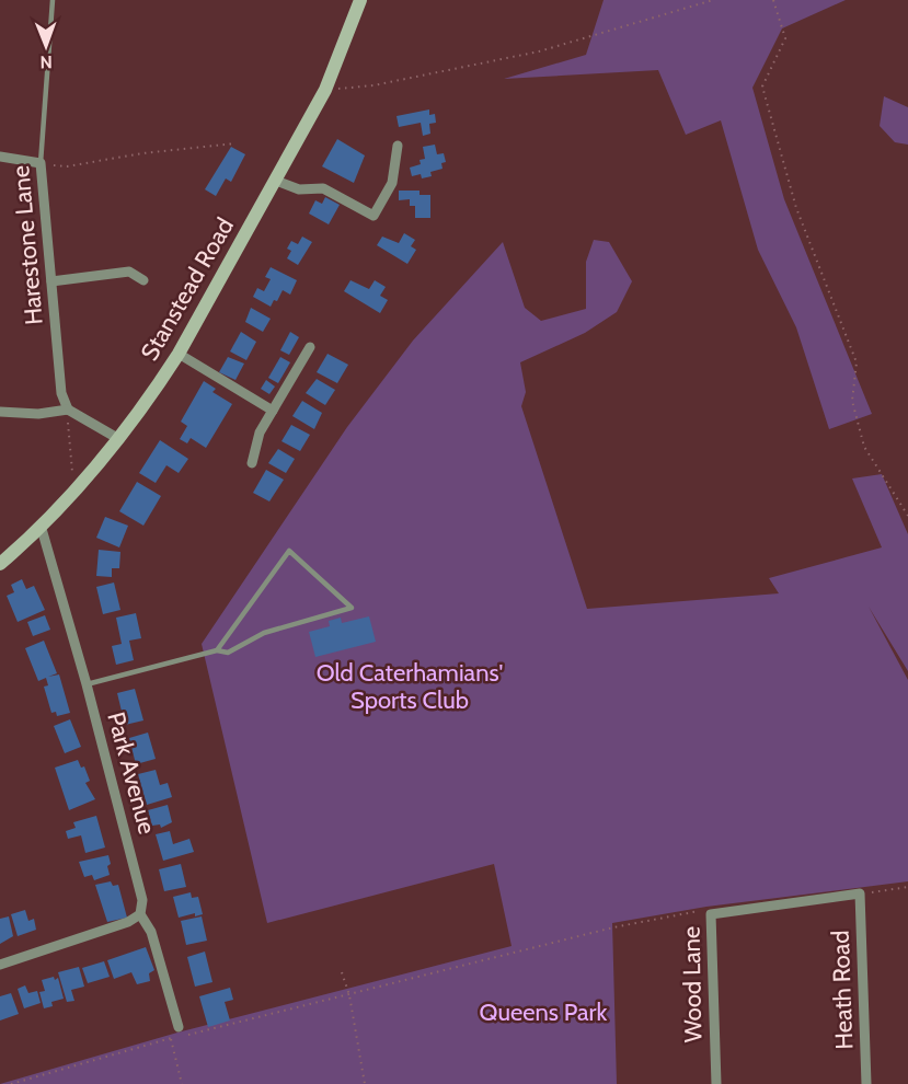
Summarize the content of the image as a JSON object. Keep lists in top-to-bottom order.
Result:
{
  "streets": {
    "street": [
      "Harestone Lane",
      "Stanstead Road",
      "Park Avenue",
      "Wood Lane",
      "Heath Road"
    ]
  },
  "crossings": [
    ["Stanstead Road", "Park Avenue"],
    ["Wood Lane", "Heath Road"]
  ],
  "parks": ["Old Caterhamians' Sports Club", "Queens Park"],
  "north": "bottom"
}
